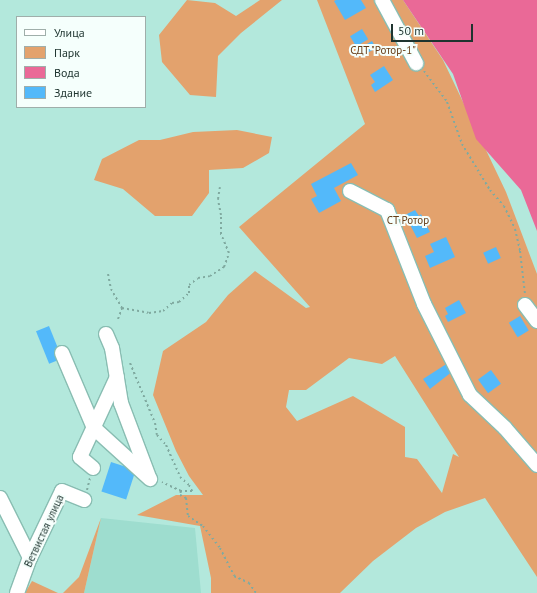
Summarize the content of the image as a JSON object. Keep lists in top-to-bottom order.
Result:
{
  "streets": {
    "street": ["Ветвистая улица"]
  },
  "parks": ["СДТ \"Ротор-1\"", "СТ Ротор"],
  "legend": [
    "Улица",
    "Парк",
    "Вода",
    "Здание"
  ],
  "scale_bar": "50 m"
}
